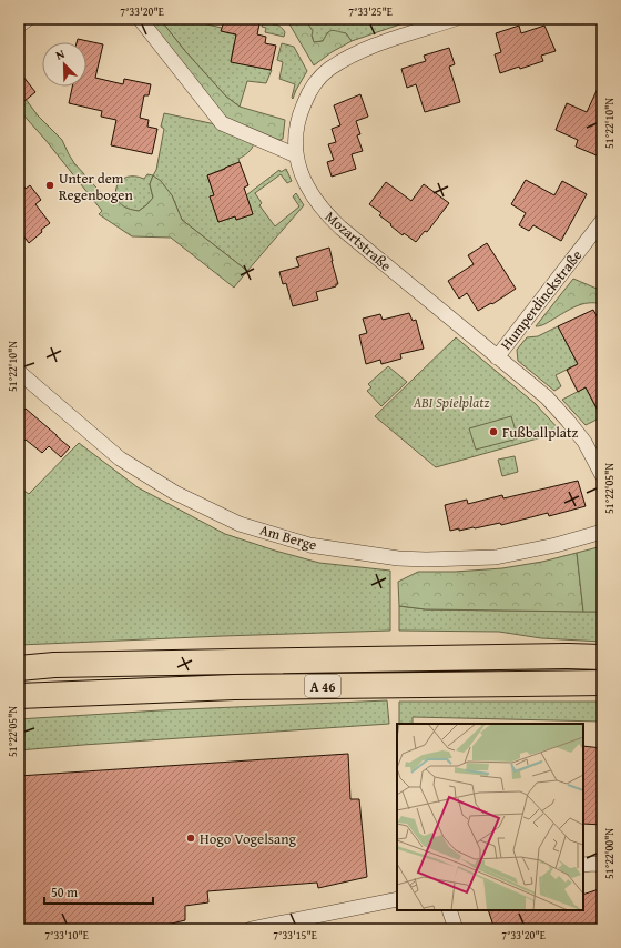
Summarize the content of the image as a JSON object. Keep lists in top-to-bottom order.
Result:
{
  "streets": {
    "highway": ["A 46"],
    "street": ["Mozartstraße", "Humperdinckstraße", "Am Berge"]
  },
  "crossings": [
    ["Mozartstraße", "Humperdinckstraße"]
  ],
  "parks": ["ABI Spielplatz"],
  "places": ["Unter dem Regenbogen", "Fußballplatz", "Hogo Vogelsang"],
  "scale_bar": "50 m",
  "north": "top left",
  "coordinates": [
    "7°33'20\"E",
    "7°33'25\"E",
    "51°22'10\"N",
    "51°22'05\"N",
    "51°22'00\"N",
    "7°33'10\"E",
    "7°33'15\"E"
  ]
}
